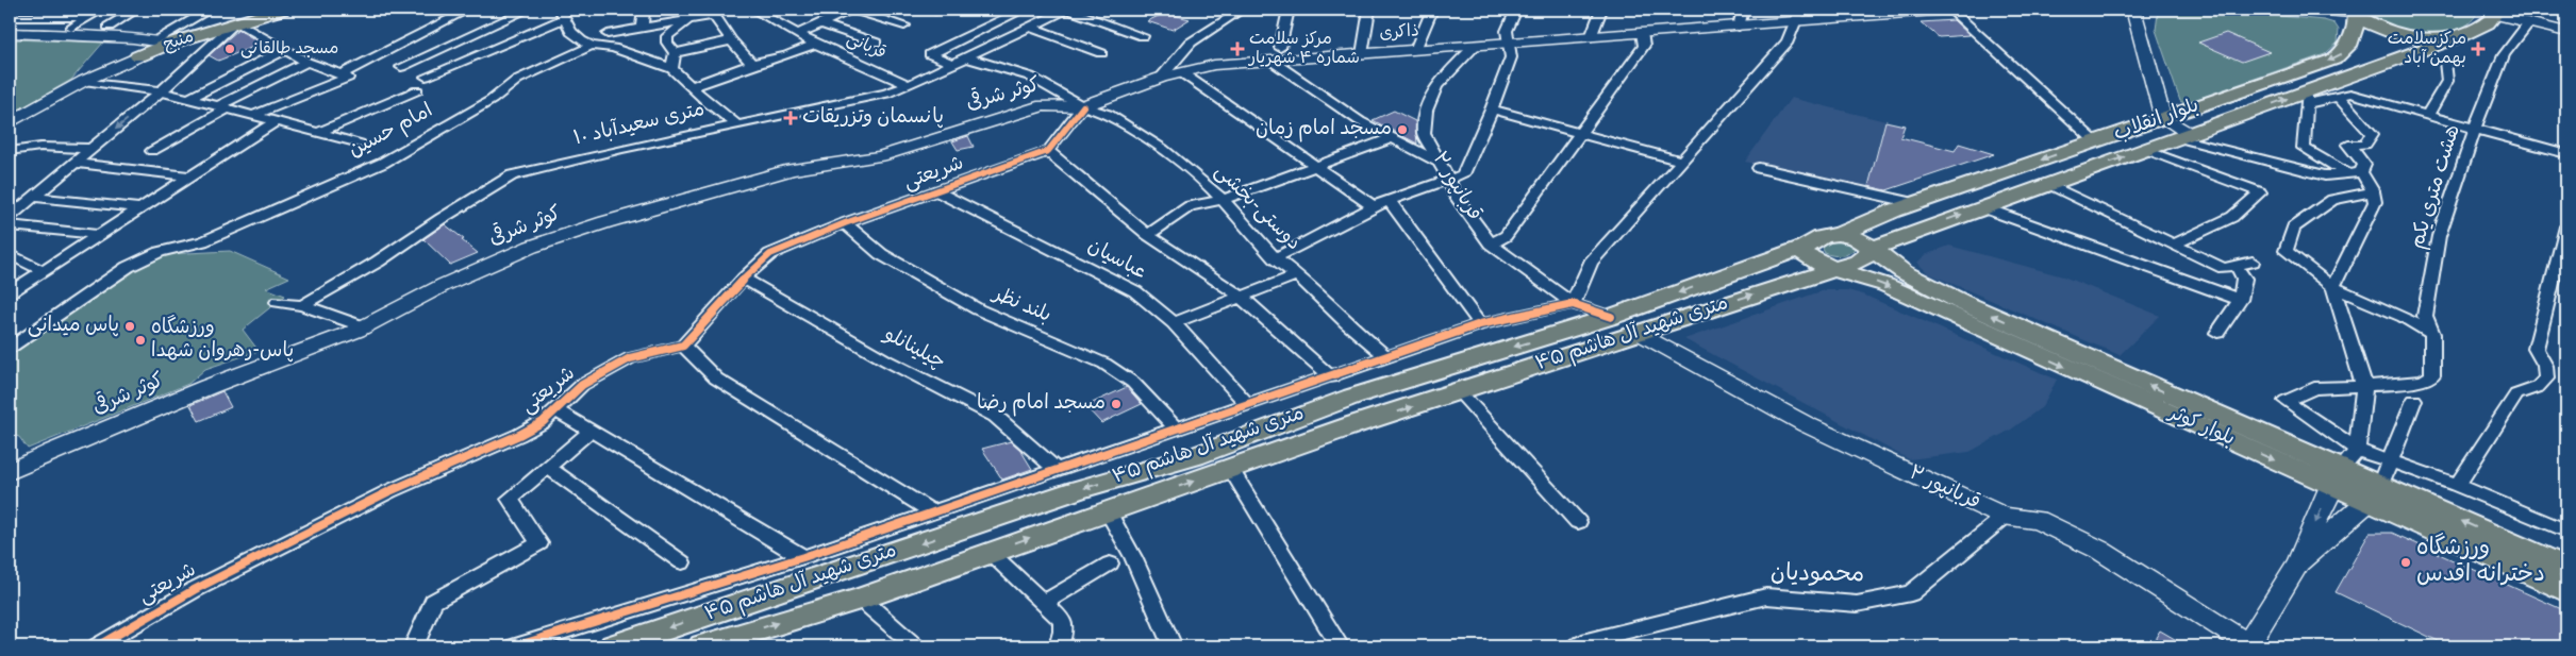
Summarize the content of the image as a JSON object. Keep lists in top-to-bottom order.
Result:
{
  "streets": {
    "main road": [
      "ذاکری",
      "منبح",
      "کوثر شرقی",
      "بلوار انقلاب",
      "قربانپور ۲",
      "۴۵ متری شهید آل هاشم",
      "بلوار کوثر"
    ],
    "street": [
      "قربانی",
      "۱۰ متری سعیدآباد",
      "امام حسین",
      "شریعتی",
      "هشت متری یکم",
      "دوستی-بخشی",
      "عباسیان",
      "بلند نظر",
      "چیلینانلو",
      "محمودیان"
    ]
  },
  "crossings": [
    ["ذاکری", "کوثر شرقی"],
    ["ذاکری", "قربانپور ۲"],
    ["ذاکری", "دوستی-بخشی"],
    ["قربانی", "۱۰ متری سعیدآباد"],
    ["کوثر شرقی", "دوستی-بخشی"],
    ["بلوار انقلاب", "۴۵ متری شهید آل هاشم"],
    ["بلوار انقلاب", "بلوار کوثر"],
    ["۱۰ متری سعیدآباد", "دوستی-بخشی"],
    ["شریعتی", "عباسیان"],
    ["شریعتی", "بلند نظر"],
    ["شریعتی", "چیلینانلو"],
    ["قربانپور ۲", "۴۵ متری شهید آل هاشم"],
    ["قربانپور ۲", "محمودیان"],
    ["۴۵ متری شهید آل هاشم", "بلوار کوثر"]
  ],
  "places": {
    "other": [
      "مسجد طالقانی",
      "مسجد امام زمان",
      "پاس میدانی",
      "ورزشگاه پاس-رهروان شهدا",
      "مسجد امام رضا",
      "ورزشگاه دخترانه اقدس"
    ],
    "health": ["مرکز سلامت شماره ۴ شهریار", "مرکزسلامت بهمن آباد", "پانسمان وتزریقات"]
  }
}
